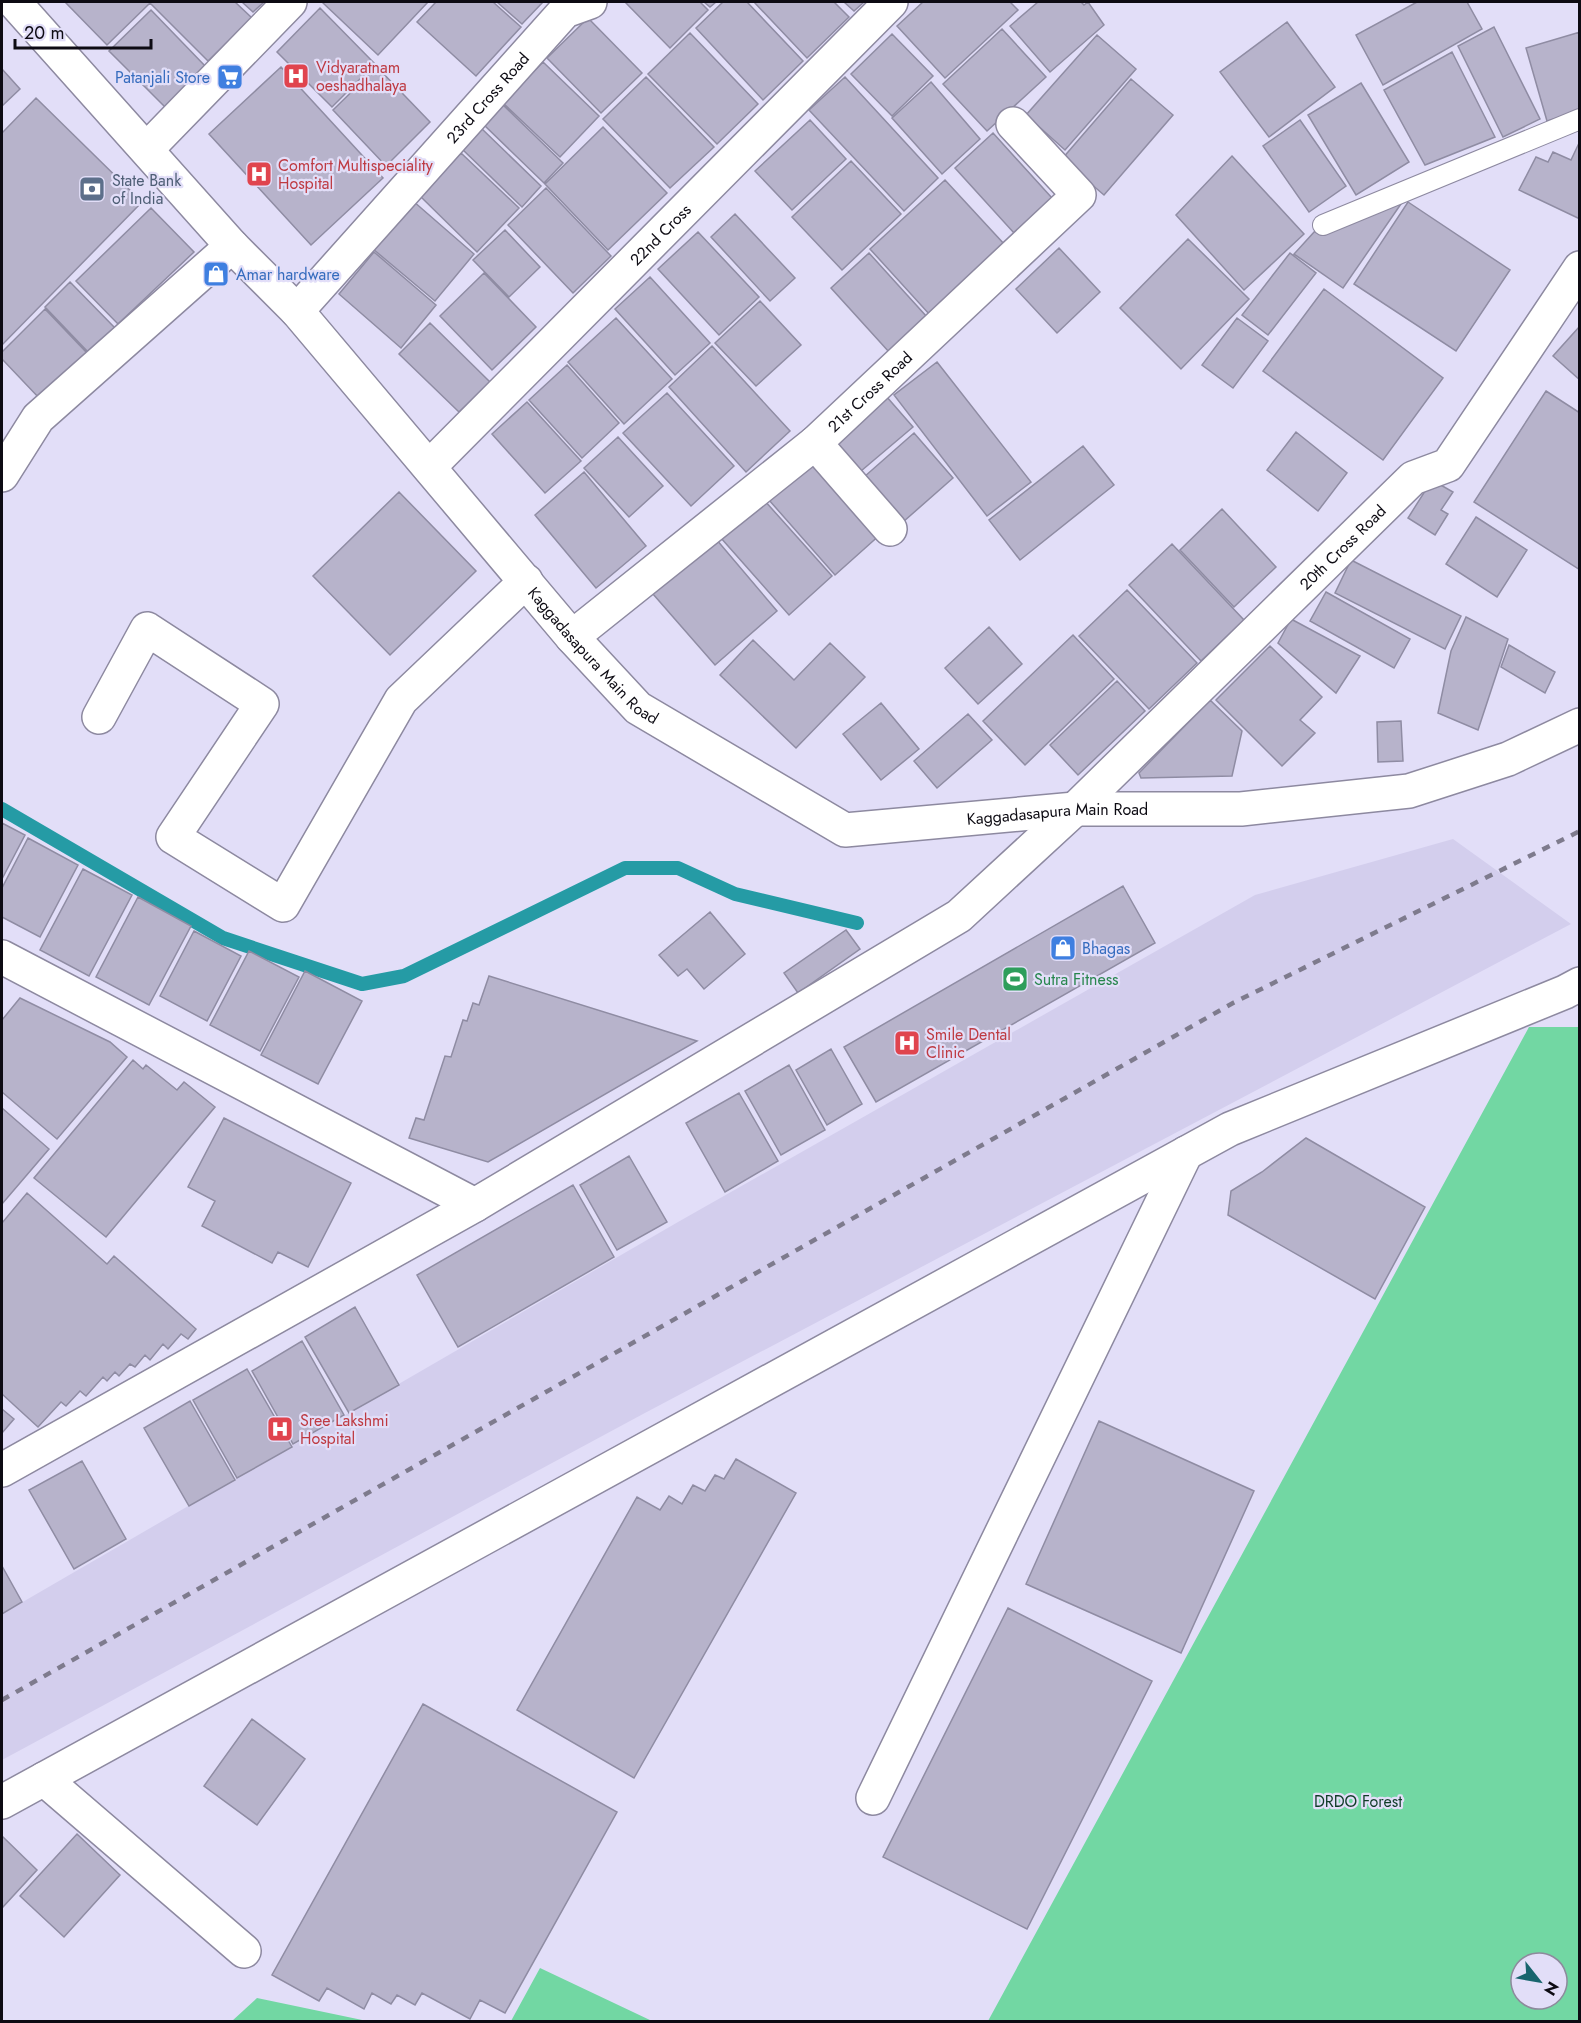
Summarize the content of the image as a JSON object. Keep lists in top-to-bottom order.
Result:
{
  "streets": {
    "street": [
      "23rd Cross Road",
      "22nd Cross",
      "21st Cross Road",
      "20th Cross Road",
      "Kaggadasapura Main Road"
    ]
  },
  "crossings": [
    ["23rd Cross Road", "Kaggadasapura Main Road"],
    ["22nd Cross", "Kaggadasapura Main Road"],
    ["21st Cross Road", "Kaggadasapura Main Road"],
    ["20th Cross Road", "Kaggadasapura Main Road"]
  ],
  "parks": ["DRDO Forest"],
  "places": {
    "hospital": [
      "Vidyaratnam oeshadhalaya",
      "Comfort Multispeciality Hospital",
      "Smile Dental Clinic",
      "Sree Lakshmi Hospital"
    ],
    "supermarket": ["Patanjali Store"],
    "bank": ["State Bank of India"],
    "shop": ["Amar hardware", "Bhagas"],
    "sports": ["Sutra Fitness"]
  },
  "scale_bar": "20 m",
  "north": "bottom right"
}
